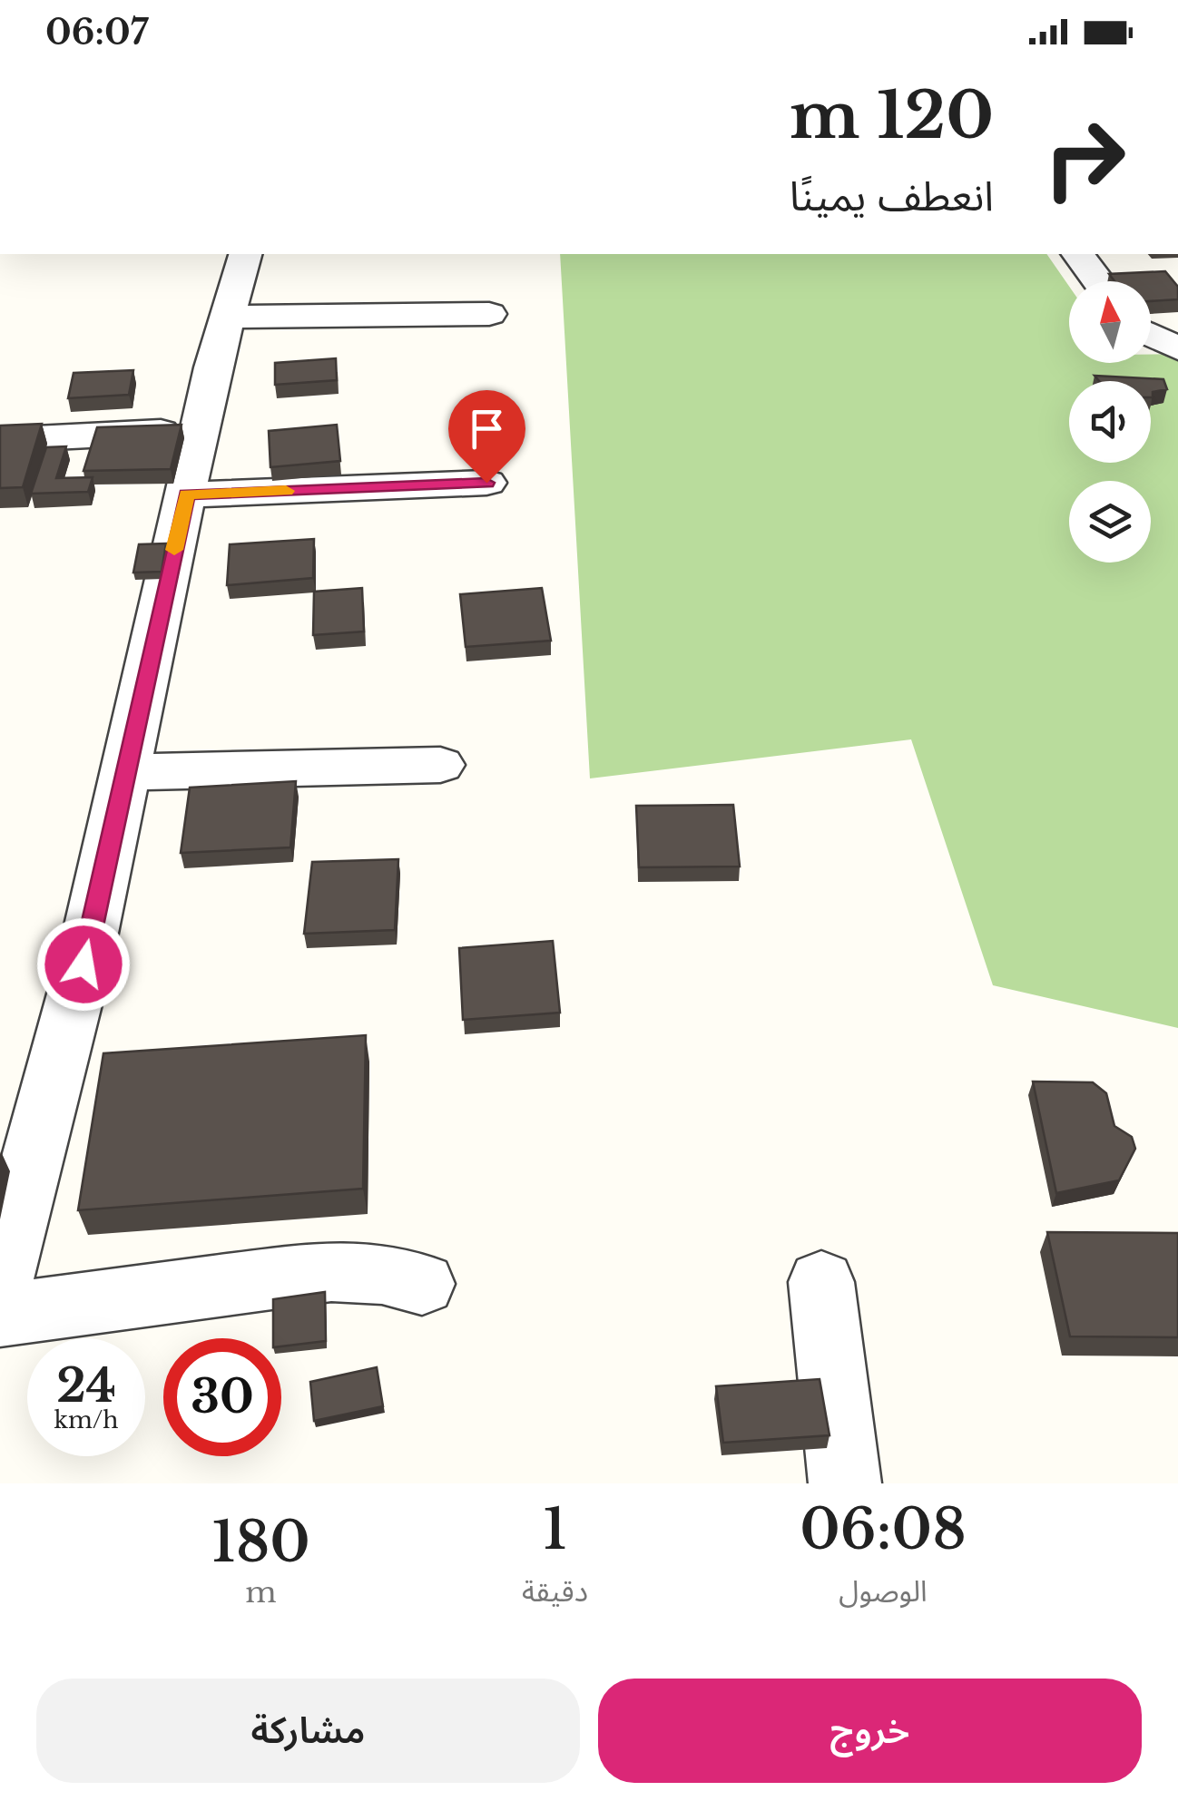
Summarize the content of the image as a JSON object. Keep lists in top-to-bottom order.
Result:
{
  "north": "top",
  "page": {
    "status": "06:07",
    "turn": ["120 m", "انعطف يمينًا"],
    "speed": "24 km/h",
    "limit": "30",
    "eta": [
      "06:08",
      "الوصول",
      "1",
      "دقيقة",
      "180",
      "m"
    ],
    "buttons": ["خروج", "مشاركة"]
  }
}
